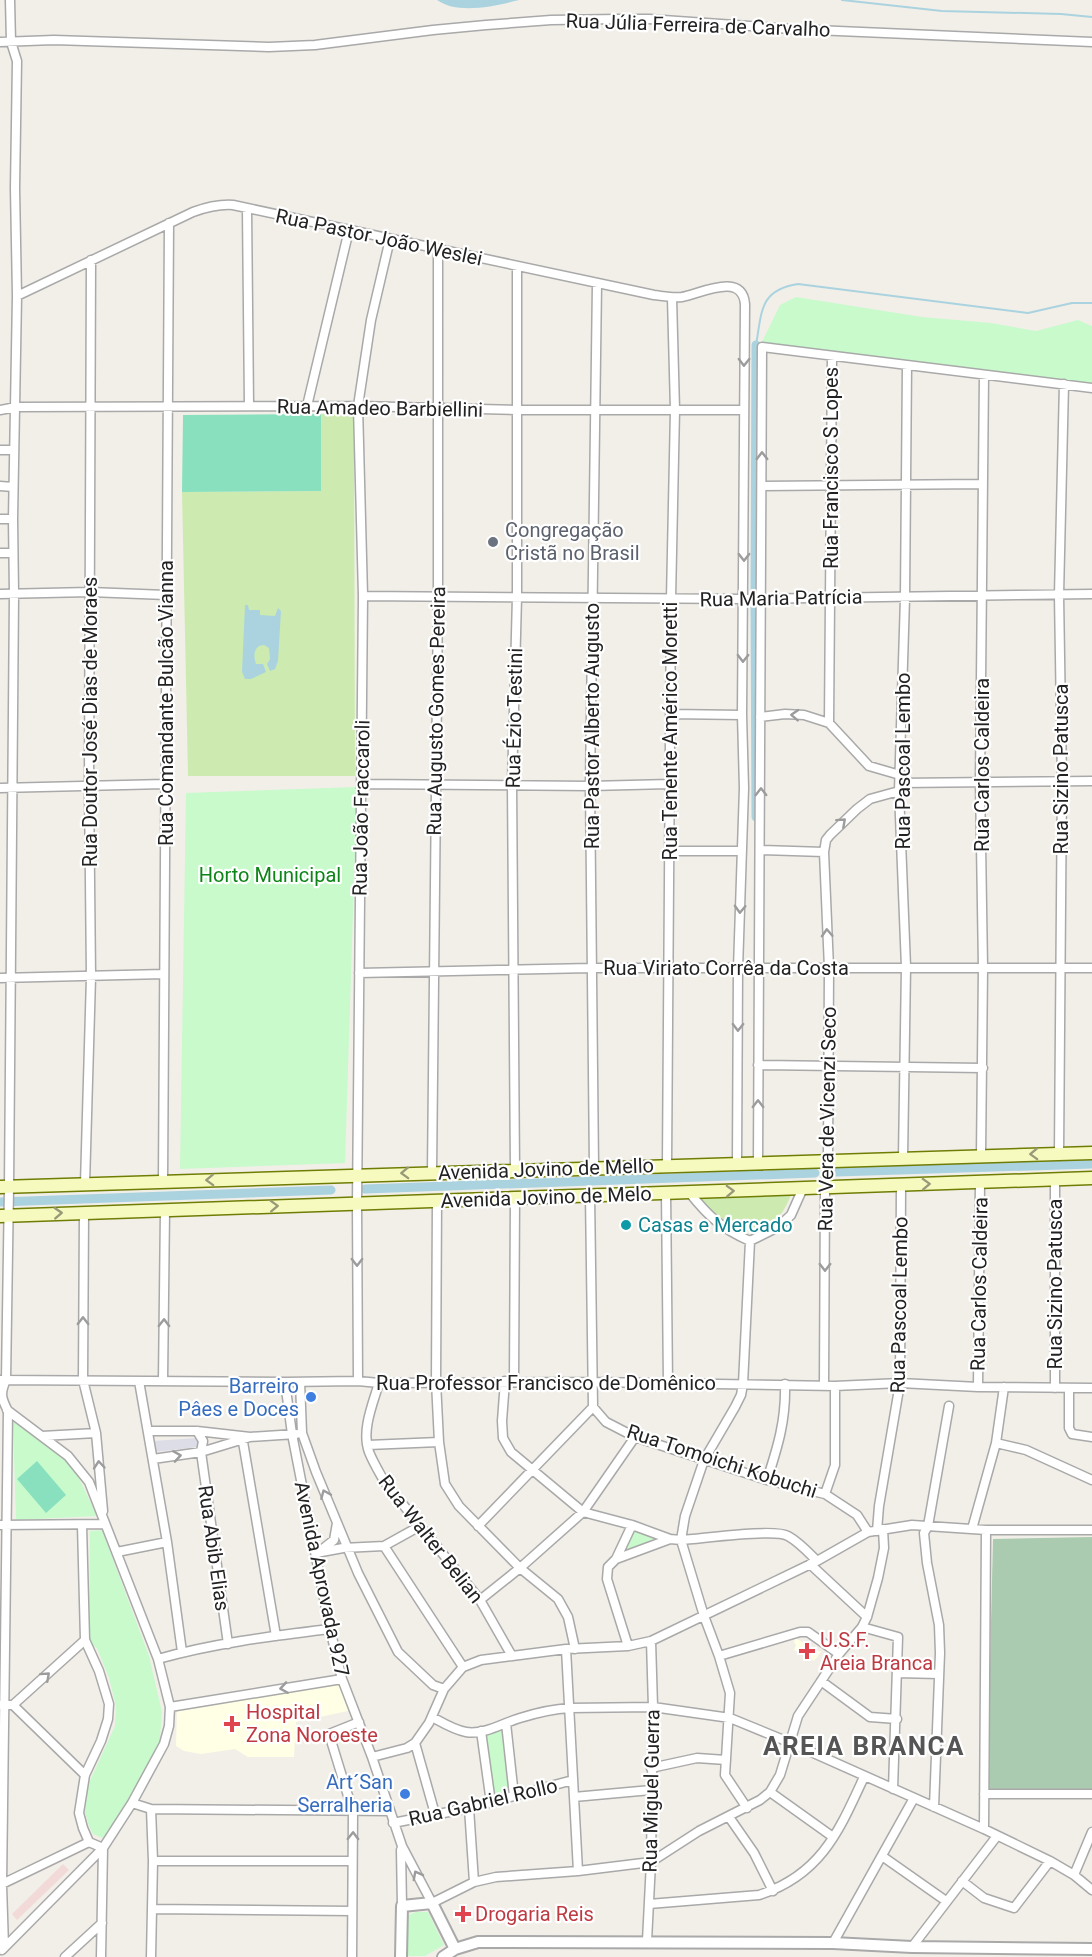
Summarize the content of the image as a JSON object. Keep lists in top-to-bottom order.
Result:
{
  "streets": {
    "main road": ["Avenida Jovino de Mello", "Avenida Jovino de Melo"],
    "street": [
      "Rua Júlia Ferreira de Carvalho",
      "Rua Pastor João Weslei",
      "Rua Amadeo Barbiellini",
      "Rua Francisco S Lopes",
      "Rua Maria Patrícia",
      "Rua Comandante Bulcão Vianna",
      "Rua Augusto Gomes Pereira",
      "Rua Ézio Testini",
      "Rua Doutor José Dias de Moraes",
      "Rua Pastor Alberto Augusto",
      "Rua Tenente Américo Moretti",
      "Rua Pascoal Lembo",
      "Rua Carlos Caldeira",
      "Rua Sizino Patusca",
      "Rua João Fraccaroli",
      "Rua Viriato Corrêa da Costa",
      "Rua Vera de Vicenzi Seco",
      "Rua Professor Francisco de Domênico",
      "Rua Tomoichi Kobuchi",
      "Rua Walter Belian",
      "Rua Abib Elias",
      "Avenida Aprovada 927",
      "Rua Miguel Guerra",
      "Rua Gabriel Rollo"
    ]
  },
  "crossings": [
    ["Rua Pastor João Weslei", "Rua Amadeo Barbiellini"],
    ["Rua Pastor João Weslei", "Rua Comandante Bulcão Vianna"],
    ["Rua Pastor João Weslei", "Rua Augusto Gomes Pereira"],
    ["Rua Pastor João Weslei", "Rua Ézio Testini"],
    ["Rua Pastor João Weslei", "Rua Doutor José Dias de Moraes"],
    ["Rua Pastor João Weslei", "Rua Pastor Alberto Augusto"],
    ["Rua Pastor João Weslei", "Rua Tenente Américo Moretti"],
    ["Rua Pastor João Weslei", "Rua João Fraccaroli"],
    ["Rua Amadeo Barbiellini", "Rua Comandante Bulcão Vianna"],
    ["Rua Amadeo Barbiellini", "Rua Augusto Gomes Pereira"],
    ["Rua Amadeo Barbiellini", "Rua Ézio Testini"],
    ["Rua Amadeo Barbiellini", "Rua Doutor José Dias de Moraes"],
    ["Rua Amadeo Barbiellini", "Rua Pastor Alberto Augusto"],
    ["Rua Amadeo Barbiellini", "Rua Tenente Américo Moretti"],
    ["Rua Amadeo Barbiellini", "Rua João Fraccaroli"],
    ["Rua Francisco S Lopes", "Rua Maria Patrícia"],
    ["Rua Maria Patrícia", "Rua Augusto Gomes Pereira"],
    ["Rua Maria Patrícia", "Rua Ézio Testini"],
    ["Rua Maria Patrícia", "Rua Pastor Alberto Augusto"],
    ["Rua Maria Patrícia", "Rua Tenente Américo Moretti"],
    ["Rua Maria Patrícia", "Rua Pascoal Lembo"],
    ["Rua Maria Patrícia", "Rua Carlos Caldeira"],
    ["Rua Maria Patrícia", "Rua Sizino Patusca"],
    ["Rua Maria Patrícia", "Rua João Fraccaroli"],
    ["Rua Comandante Bulcão Vianna", "Avenida Jovino de Mello"],
    ["Rua Augusto Gomes Pereira", "Rua Viriato Corrêa da Costa"],
    ["Rua Augusto Gomes Pereira", "Avenida Jovino de Mello"],
    ["Rua Ézio Testini", "Rua Viriato Corrêa da Costa"],
    ["Rua Ézio Testini", "Avenida Jovino de Mello"],
    ["Rua Doutor José Dias de Moraes", "Avenida Jovino de Mello"],
    ["Rua Pastor Alberto Augusto", "Rua Viriato Corrêa da Costa"],
    ["Rua Pastor Alberto Augusto", "Avenida Jovino de Mello"],
    ["Rua Tenente Américo Moretti", "Rua Viriato Corrêa da Costa"],
    ["Rua Tenente Américo Moretti", "Avenida Jovino de Mello"],
    ["Rua Pascoal Lembo", "Rua Viriato Corrêa da Costa"],
    ["Rua Pascoal Lembo", "Avenida Jovino de Mello"],
    ["Rua Pascoal Lembo", "Avenida Jovino de Melo"],
    ["Rua Pascoal Lembo", "Rua Professor Francisco de Domênico"],
    ["Rua Pascoal Lembo", "Rua Tomoichi Kobuchi"],
    ["Rua Carlos Caldeira", "Rua Viriato Corrêa da Costa"],
    ["Rua Carlos Caldeira", "Avenida Jovino de Mello"],
    ["Rua Carlos Caldeira", "Avenida Jovino de Melo"],
    ["Rua Carlos Caldeira", "Rua Professor Francisco de Domênico"],
    ["Rua Sizino Patusca", "Rua Viriato Corrêa da Costa"],
    ["Rua Sizino Patusca", "Avenida Jovino de Mello"],
    ["Rua Sizino Patusca", "Avenida Jovino de Melo"],
    ["Rua Sizino Patusca", "Rua Professor Francisco de Domênico"],
    ["Rua João Fraccaroli", "Rua Viriato Corrêa da Costa"],
    ["Rua João Fraccaroli", "Avenida Jovino de Mello"],
    ["Rua João Fraccaroli", "Avenida Jovino de Melo"],
    ["Rua João Fraccaroli", "Rua Professor Francisco de Domênico"],
    ["Rua Viriato Corrêa da Costa", "Rua Vera de Vicenzi Seco"],
    ["Rua Vera de Vicenzi Seco", "Avenida Jovino de Mello"],
    ["Rua Vera de Vicenzi Seco", "Avenida Jovino de Melo"],
    ["Rua Vera de Vicenzi Seco", "Rua Professor Francisco de Domênico"],
    ["Rua Professor Francisco de Domênico", "Rua Walter Belian"],
    ["Rua Professor Francisco de Domênico", "Avenida Aprovada 927"],
    ["Avenida Aprovada 927", "Rua Gabriel Rollo"]
  ],
  "one_way": ["Avenida Jovino de Melo"],
  "districts": ["AREIA BRANCA"],
  "parks": ["Horto Municipal"],
  "places": {
    "other": [
      "Congregação Cristã no Brasil",
      "Casas e Mercado",
      "Barreiro Pâes e Doces",
      "Art´San Serralheria"
    ],
    "health": ["U.S.F. Areia Branca", "Hospital Zona Noroeste", "Drogaria Reis"]
  }
}
